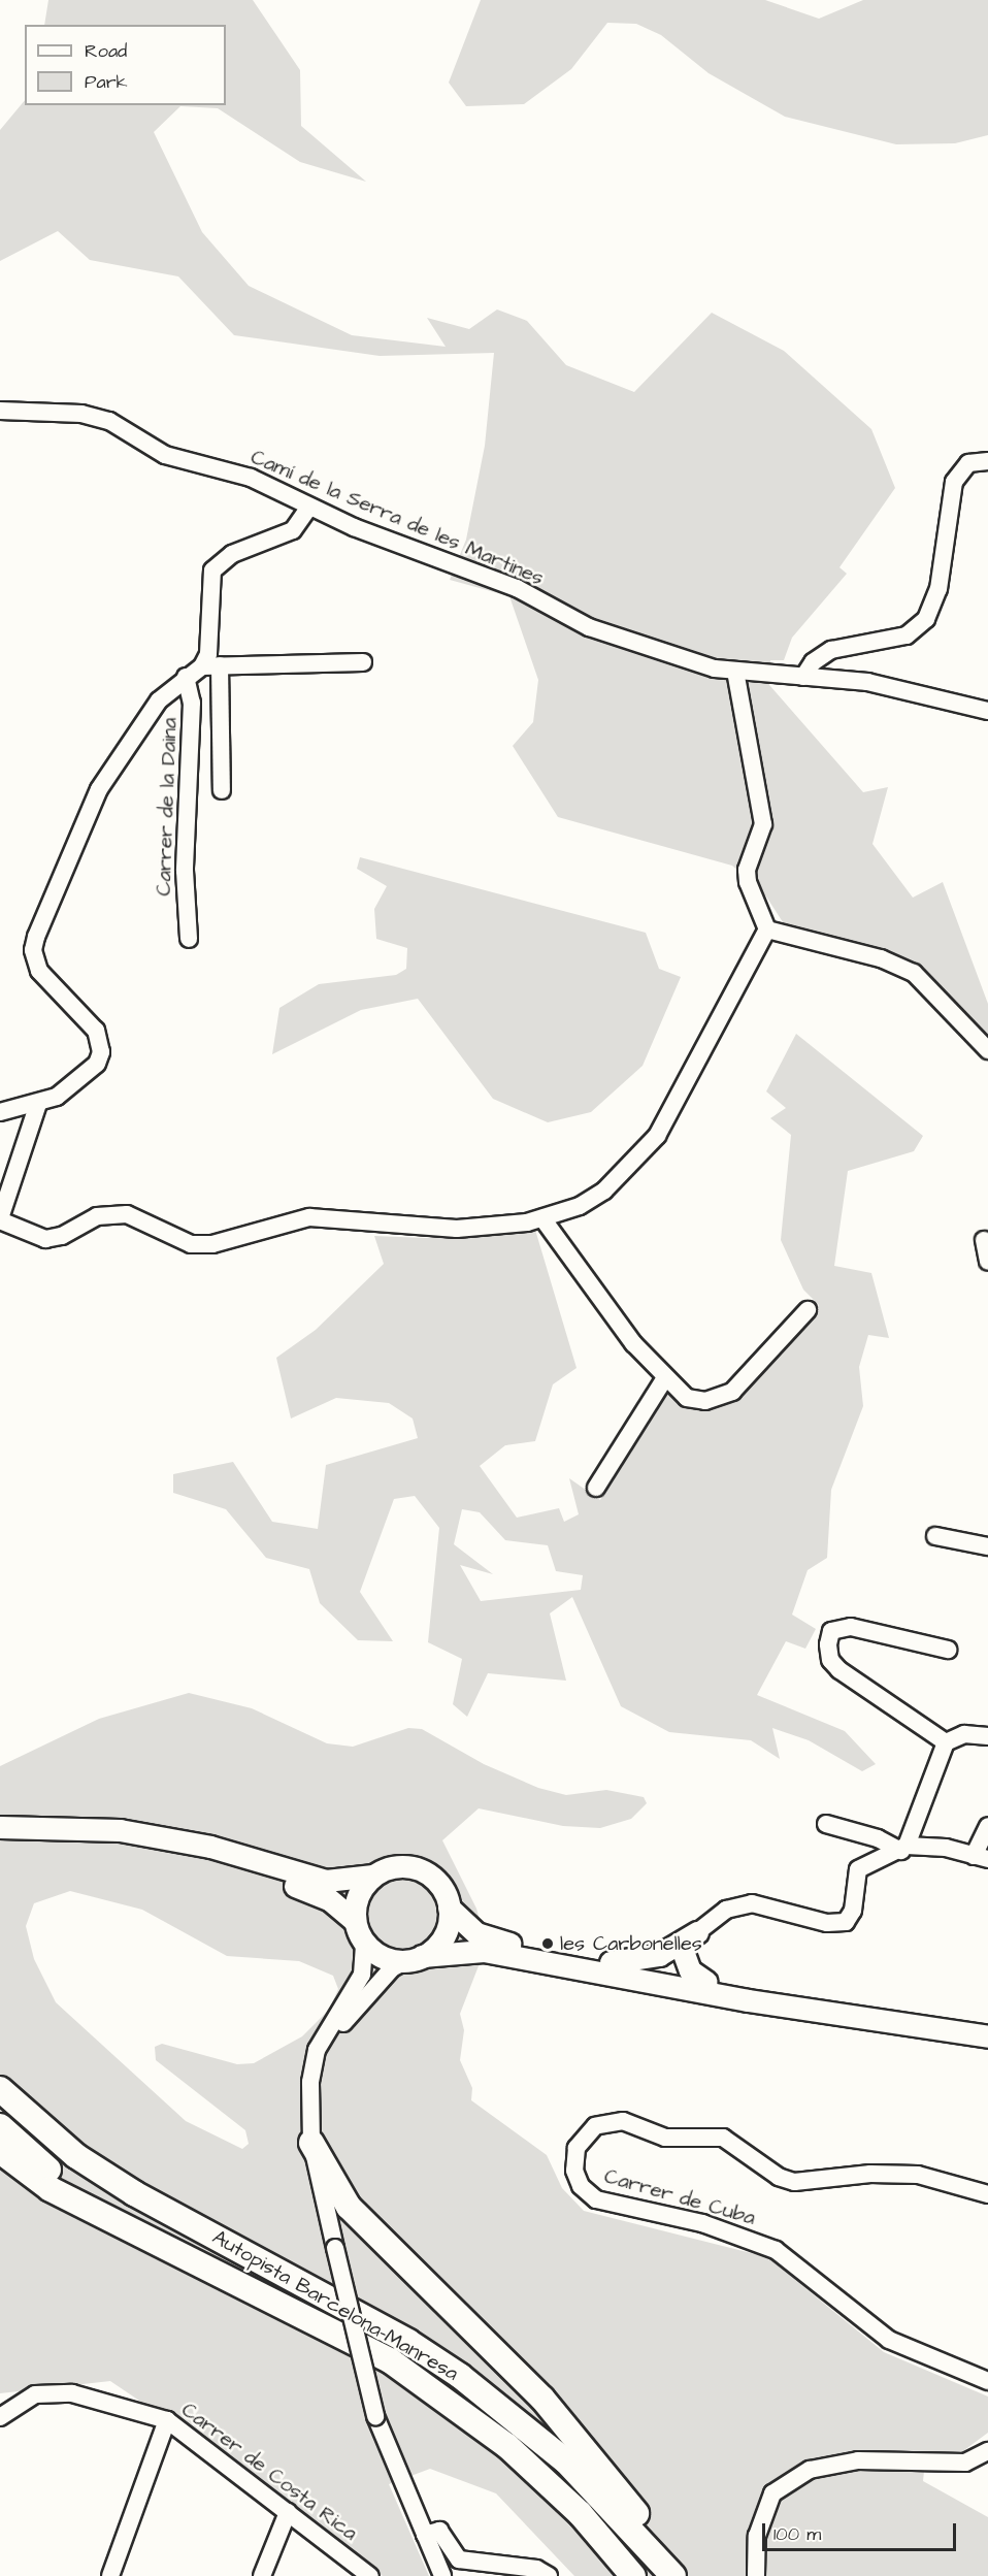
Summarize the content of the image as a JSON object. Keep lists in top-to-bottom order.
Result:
{
  "streets": {
    "highway": ["Autopista Barcelona-Manresa"],
    "street": [
      "Camí de la Serra de les Martines",
      "Carrer de la Daina",
      "Carrer de Cuba",
      "Carrer de Costa Rica"
    ]
  },
  "places": ["les Carbonelles"],
  "legend": ["Road", "Park"],
  "scale_bar": "100 m"
}
